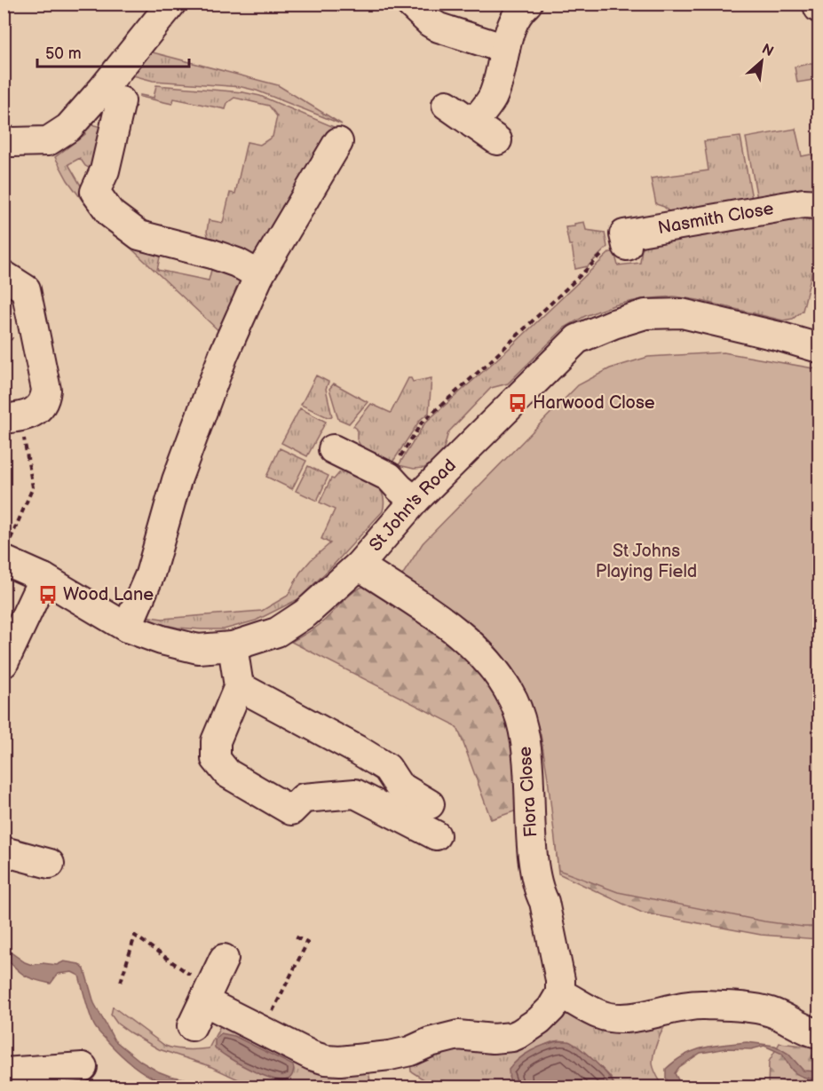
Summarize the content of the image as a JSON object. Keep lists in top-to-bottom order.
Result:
{
  "streets": {
    "street": ["Nasmith Close", "St John's Road", "Flora Close"]
  },
  "crossings": [
    ["St John's Road", "Flora Close"]
  ],
  "parks": ["St Johns Playing Field"],
  "places": {
    "bus stop": ["Harwood Close", "Wood Lane"]
  },
  "scale_bar": "50 m",
  "north": "top right"
}
